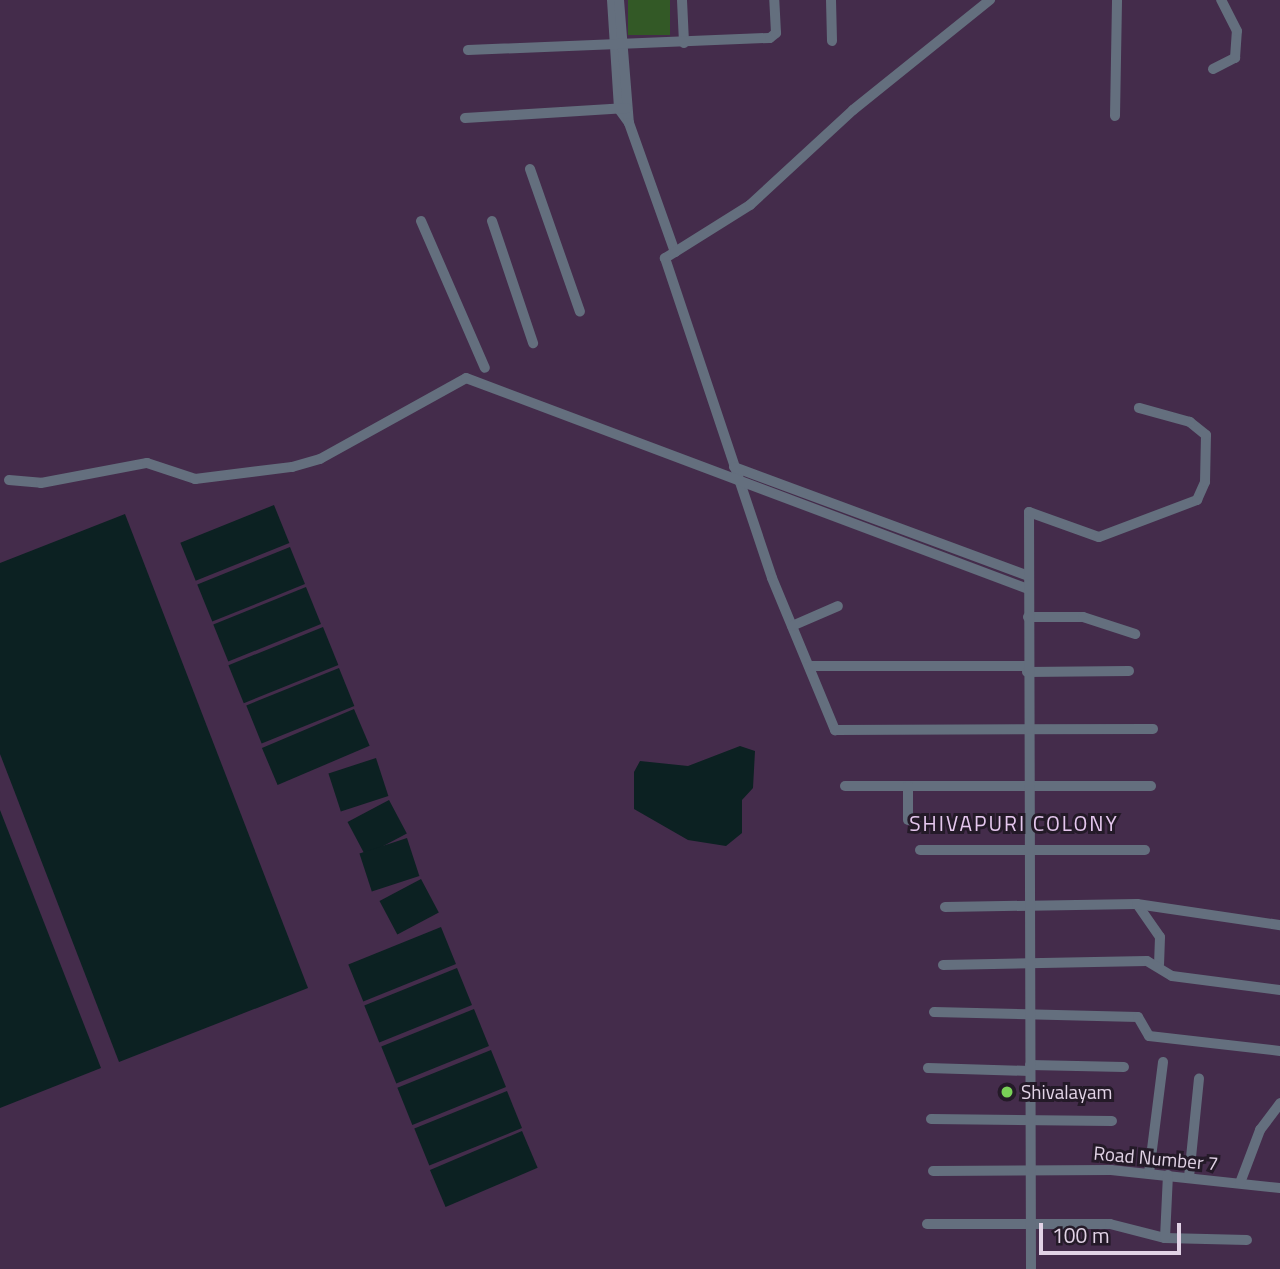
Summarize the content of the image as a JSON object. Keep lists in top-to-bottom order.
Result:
{
  "streets": {
    "street": ["Road Number 7"]
  },
  "districts": ["SHIVAPURI COLONY"],
  "places": ["Shivalayam"],
  "scale_bar": "100 m"
}
